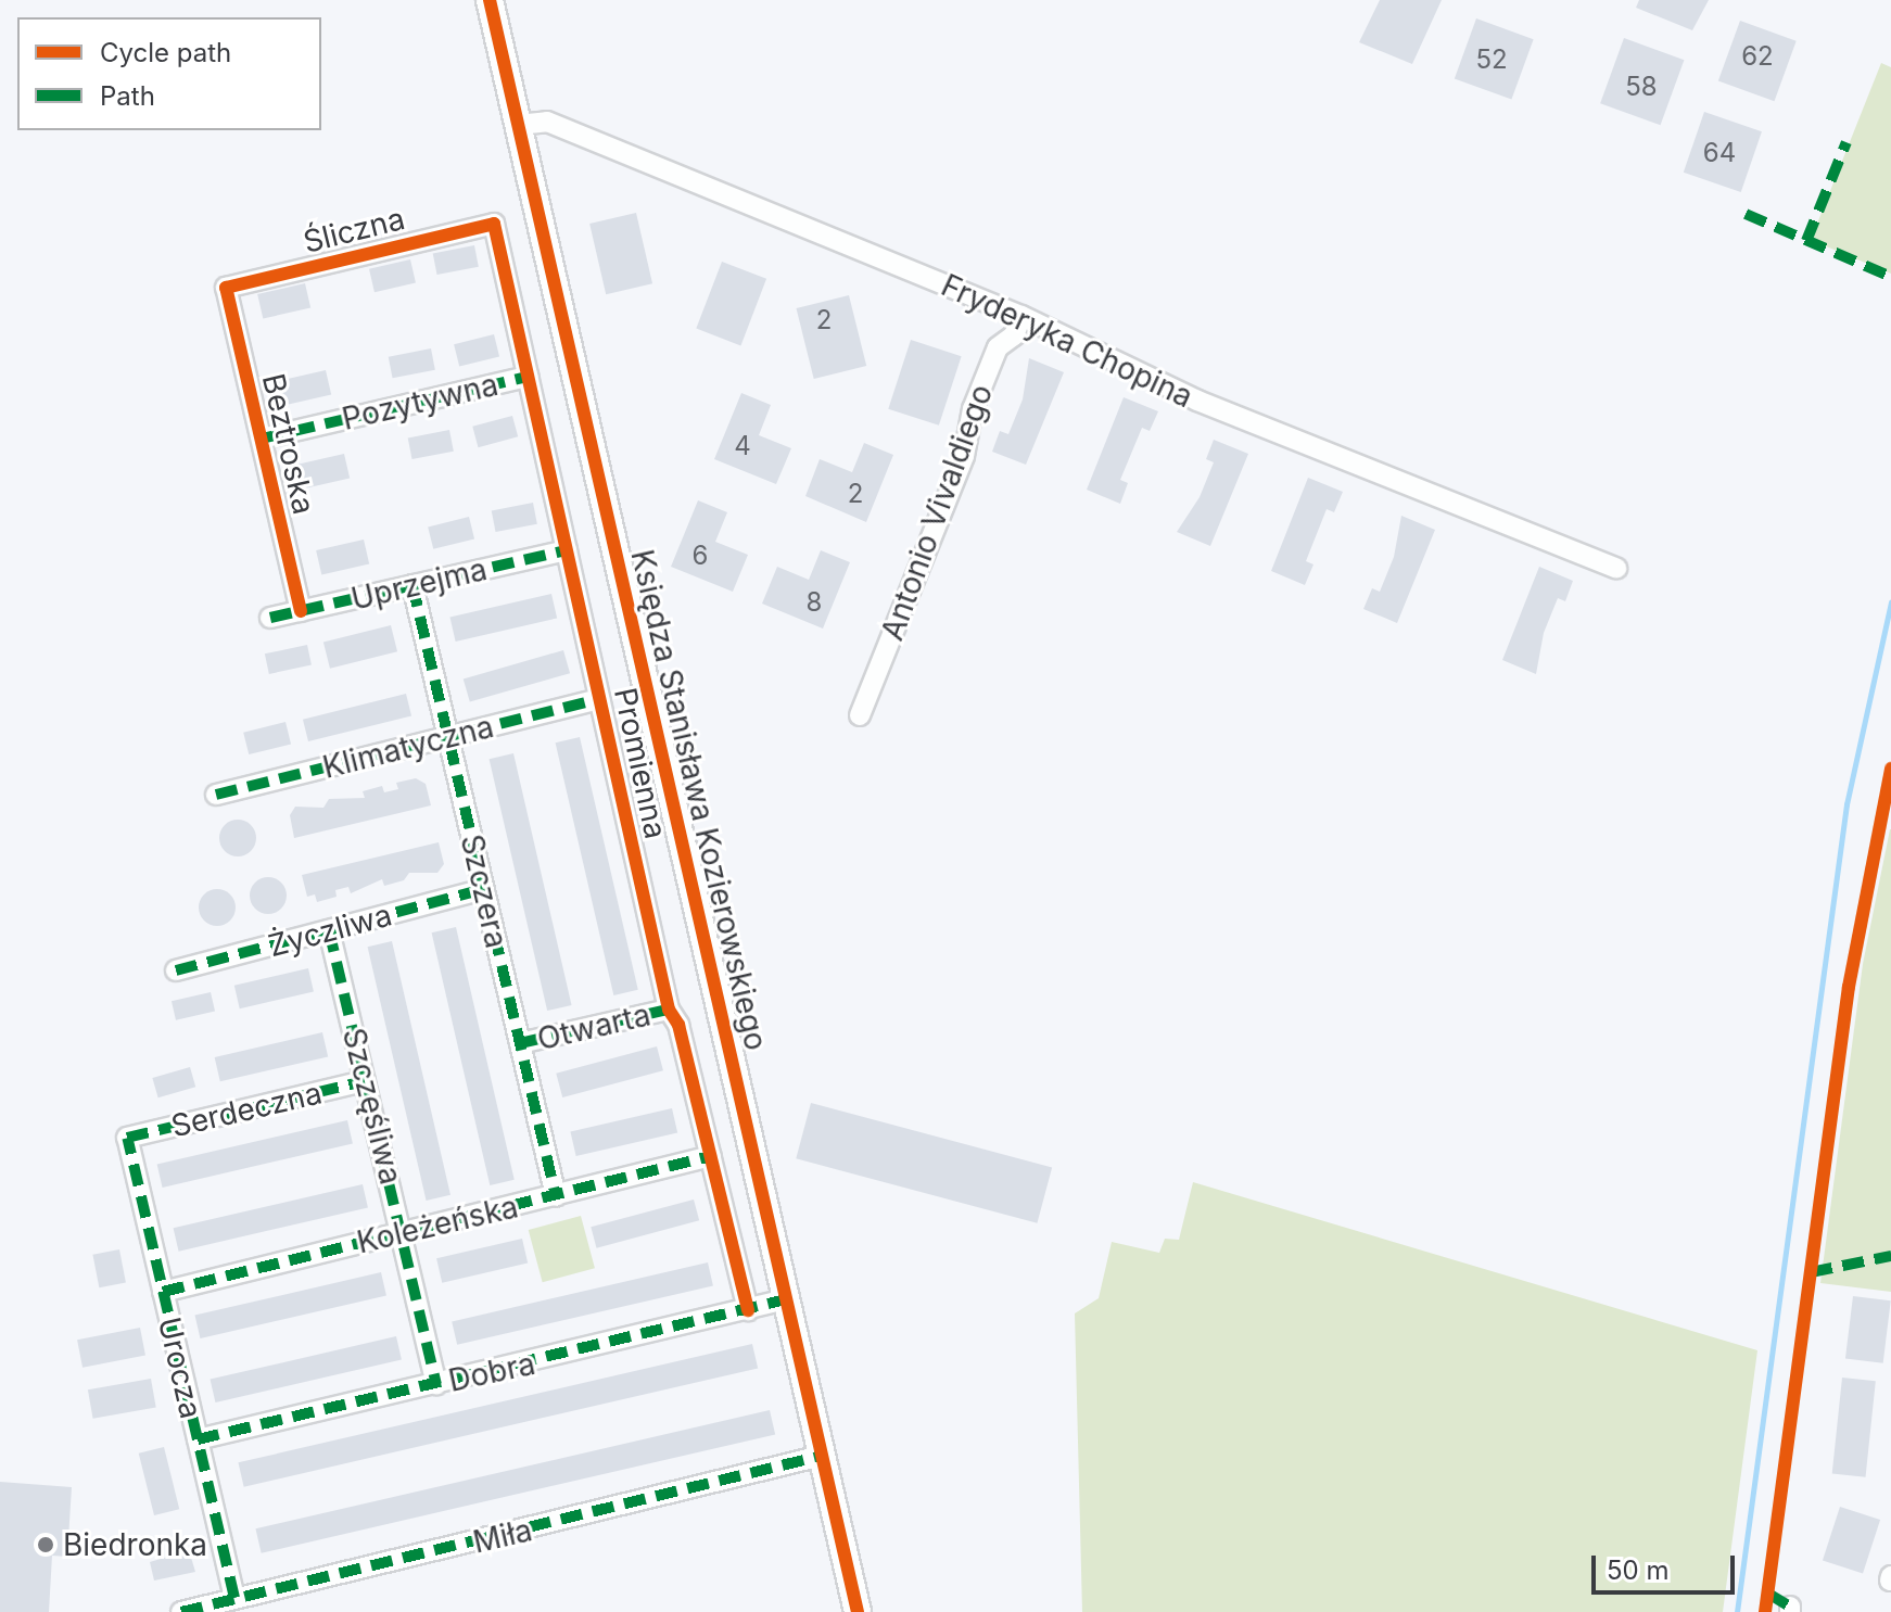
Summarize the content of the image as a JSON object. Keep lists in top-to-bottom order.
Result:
{
  "streets": {
    "street": [
      "Śliczna",
      "Fryderyka Chopina",
      "Pozytywna",
      "Beztroska",
      "Antonio Vivaldiego",
      "Uprzejma",
      "Klimatyczna",
      "Promienna",
      "Księdza Stanisława Kozierowskiego",
      "Szczera",
      "Życzliwa",
      "Otwarta",
      "Szczęśliwa",
      "Serdeczna",
      "Koleżeńska",
      "Urocza",
      "Dobra",
      "Miła"
    ]
  },
  "crossings": [
    ["Śliczna", "Beztroska"],
    ["Śliczna", "Promienna"],
    ["Fryderyka Chopina", "Antonio Vivaldiego"],
    ["Fryderyka Chopina", "Księdza Stanisława Kozierowskiego"],
    ["Pozytywna", "Beztroska"],
    ["Pozytywna", "Promienna"],
    ["Beztroska", "Uprzejma"],
    ["Uprzejma", "Promienna"],
    ["Uprzejma", "Szczera"],
    ["Klimatyczna", "Promienna"],
    ["Klimatyczna", "Szczera"],
    ["Promienna", "Otwarta"],
    ["Promienna", "Koleżeńska"],
    ["Promienna", "Dobra"],
    ["Księdza Stanisława Kozierowskiego", "Dobra"],
    ["Księdza Stanisława Kozierowskiego", "Miła"],
    ["Szczera", "Życzliwa"],
    ["Szczera", "Otwarta"],
    ["Szczera", "Koleżeńska"],
    ["Życzliwa", "Szczęśliwa"],
    ["Szczęśliwa", "Serdeczna"],
    ["Szczęśliwa", "Koleżeńska"],
    ["Szczęśliwa", "Dobra"],
    ["Serdeczna", "Urocza"],
    ["Koleżeńska", "Urocza"],
    ["Urocza", "Dobra"],
    ["Urocza", "Miła"]
  ],
  "places": ["Biedronka"],
  "house_numbers": [
    "62",
    "52",
    "58",
    "64",
    "2",
    "4",
    "2",
    "6",
    "8"
  ],
  "legend": ["Cycle path", "Path"],
  "scale_bar": "50 m"
}
